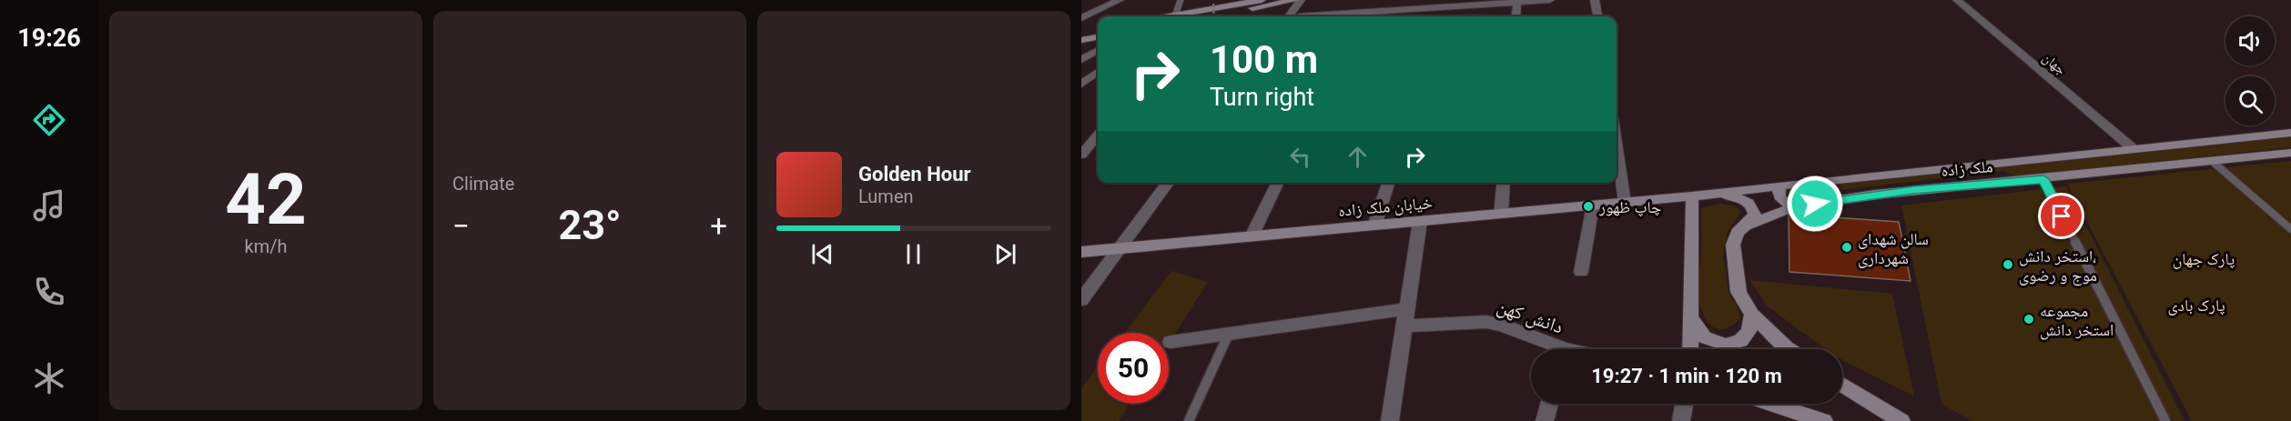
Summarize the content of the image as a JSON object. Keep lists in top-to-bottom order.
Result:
{
  "streets": {
    "main road": ["ملک زاده", "خیابان ملک زاده"],
    "street": ["جهان", "دانش کهن"]
  },
  "crossings": [
    ["جهان", "ملک زاده"],
    ["ملک زاده", "خیابان ملک زاده"]
  ],
  "parks": ["پارک جهان", "پارک بادی"],
  "places": [
    "چاپ ظهور",
    "سالن شهدای شهرداری",
    "استخر دانش، موج و رضوی",
    "مجموعه استخر دانش"
  ],
  "page": {
    "tabs": "19:26",
    "tile": [
      ["42", "km/h"],
      "Climate"
    ],
    "turn": ["100 m", "Turn right"],
    "song": ["Golden Hour", "Lumen"],
    "heat": ["−", "23°", "+"],
    "limit": "50",
    "trip": "19:27 · 1 min · 120 m"
  }
}
